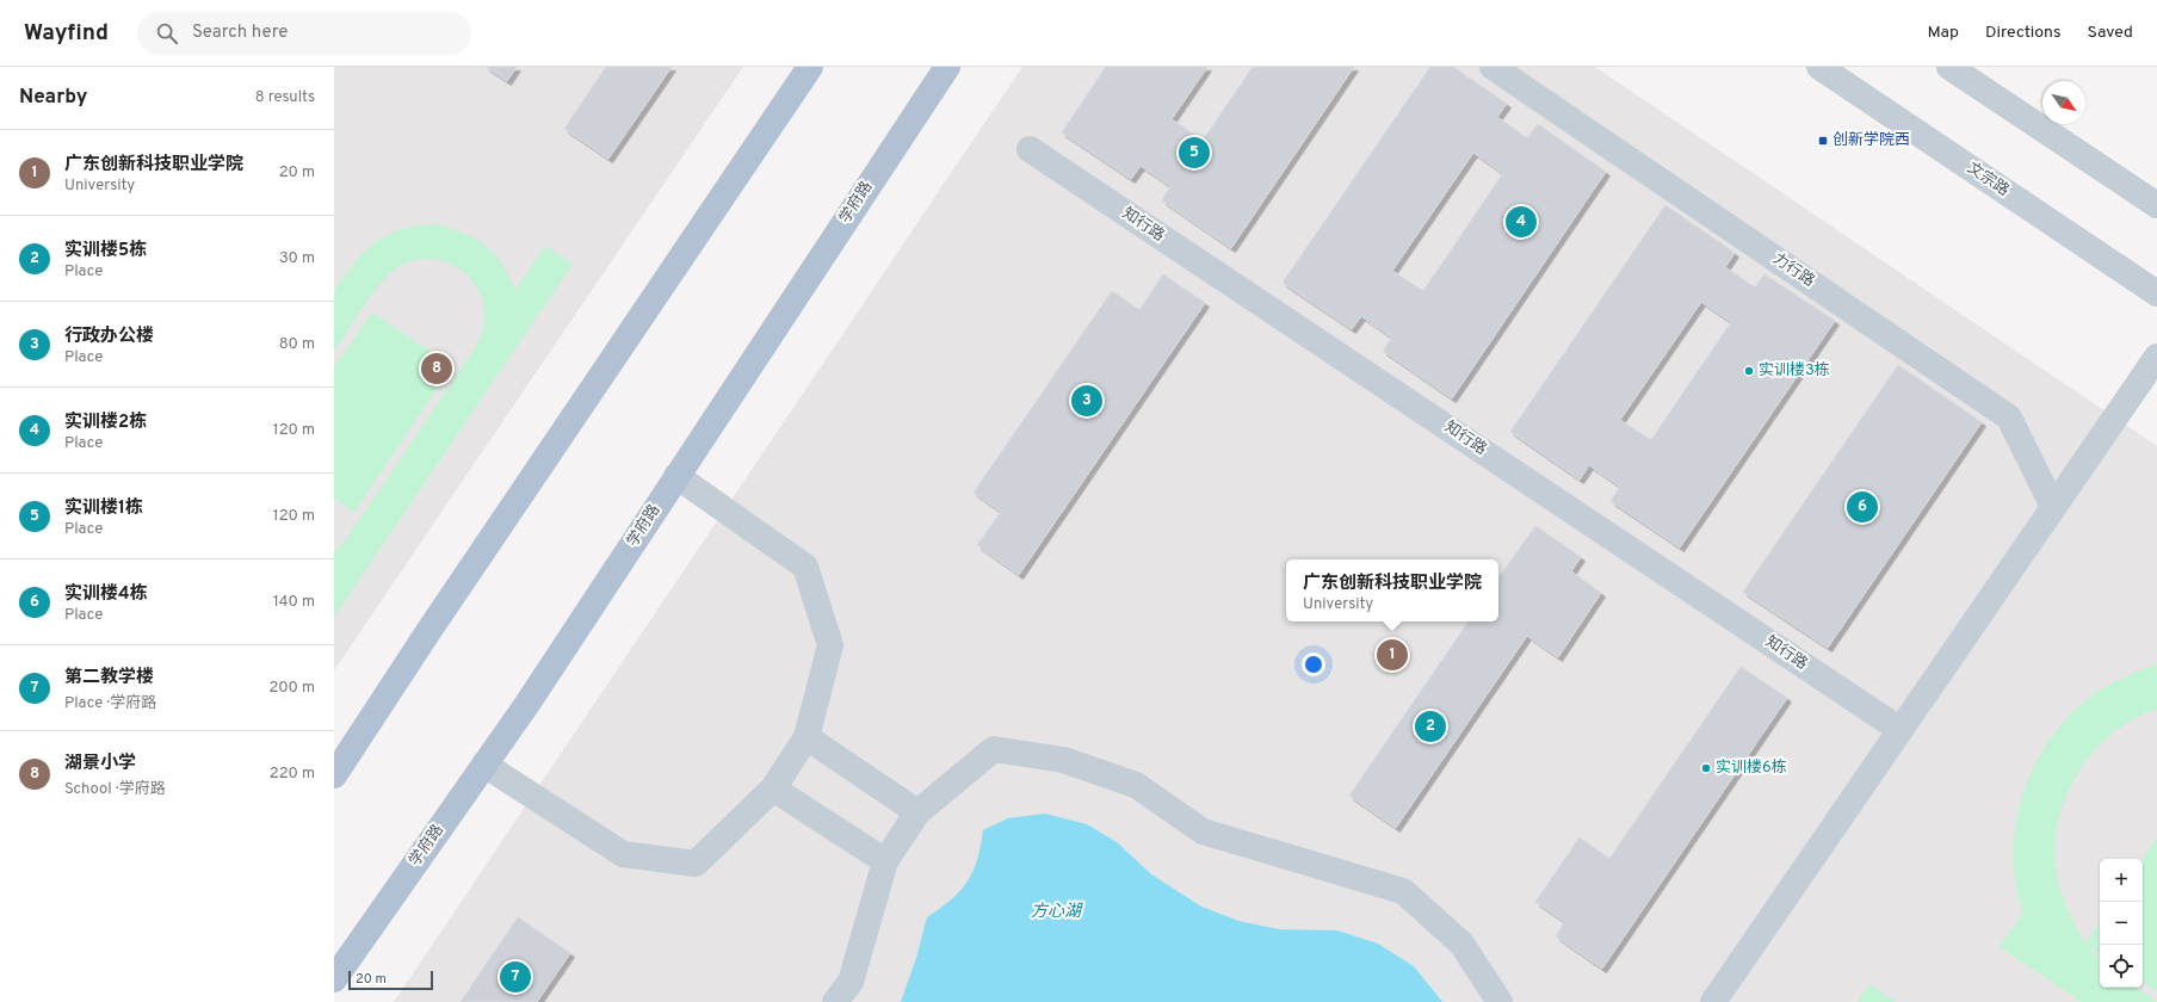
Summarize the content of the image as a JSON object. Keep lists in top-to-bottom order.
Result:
{
  "streets": {
    "main road": ["学府路"],
    "street": ["文宗路", "知行路", "力行路"]
  },
  "water": ["方心湖"],
  "places": {
    "transit": ["创新学院西"],
    "other": ["实训楼3栋", "实训楼6栋"]
  },
  "scale_bar": "20 m",
  "north": "bottom right",
  "page": {
    "header": "Wayfind",
    "search": "Search here",
    "nav": ["Map", "Directions", "Saved"],
    "heading": ["Nearby", "8 results"],
    "list": [
      {
        "mark": "1",
        "name": "广东创新科技职业学院",
        "note": "University",
        "value": "20 m"
      },
      {
        "mark": "2",
        "name": "实训楼5栋",
        "note": "Place",
        "value": "30 m"
      },
      {
        "mark": "3",
        "name": "行政办公楼",
        "note": "Place",
        "value": "80 m"
      },
      {
        "mark": "4",
        "name": "实训楼2栋",
        "note": "Place",
        "value": "120 m"
      },
      {
        "mark": "5",
        "name": "实训楼1栋",
        "note": "Place",
        "value": "120 m"
      },
      {
        "mark": "6",
        "name": "实训楼4栋",
        "note": "Place",
        "value": "140 m"
      },
      {
        "mark": "7",
        "name": "第二教学楼",
        "note": "Place · 学府路",
        "value": "200 m"
      },
      {
        "mark": "8",
        "name": "湖景小学",
        "note": "School · 学府路",
        "value": "220 m"
      }
    ],
    "pins": [
      "5",
      "4",
      "8",
      "3",
      "6",
      "1",
      "2",
      "7"
    ],
    "popup": ["广东创新科技职业学院", "University"],
    "map_buttons": ["+", "−"],
    "scale": "20 m"
  }
}
